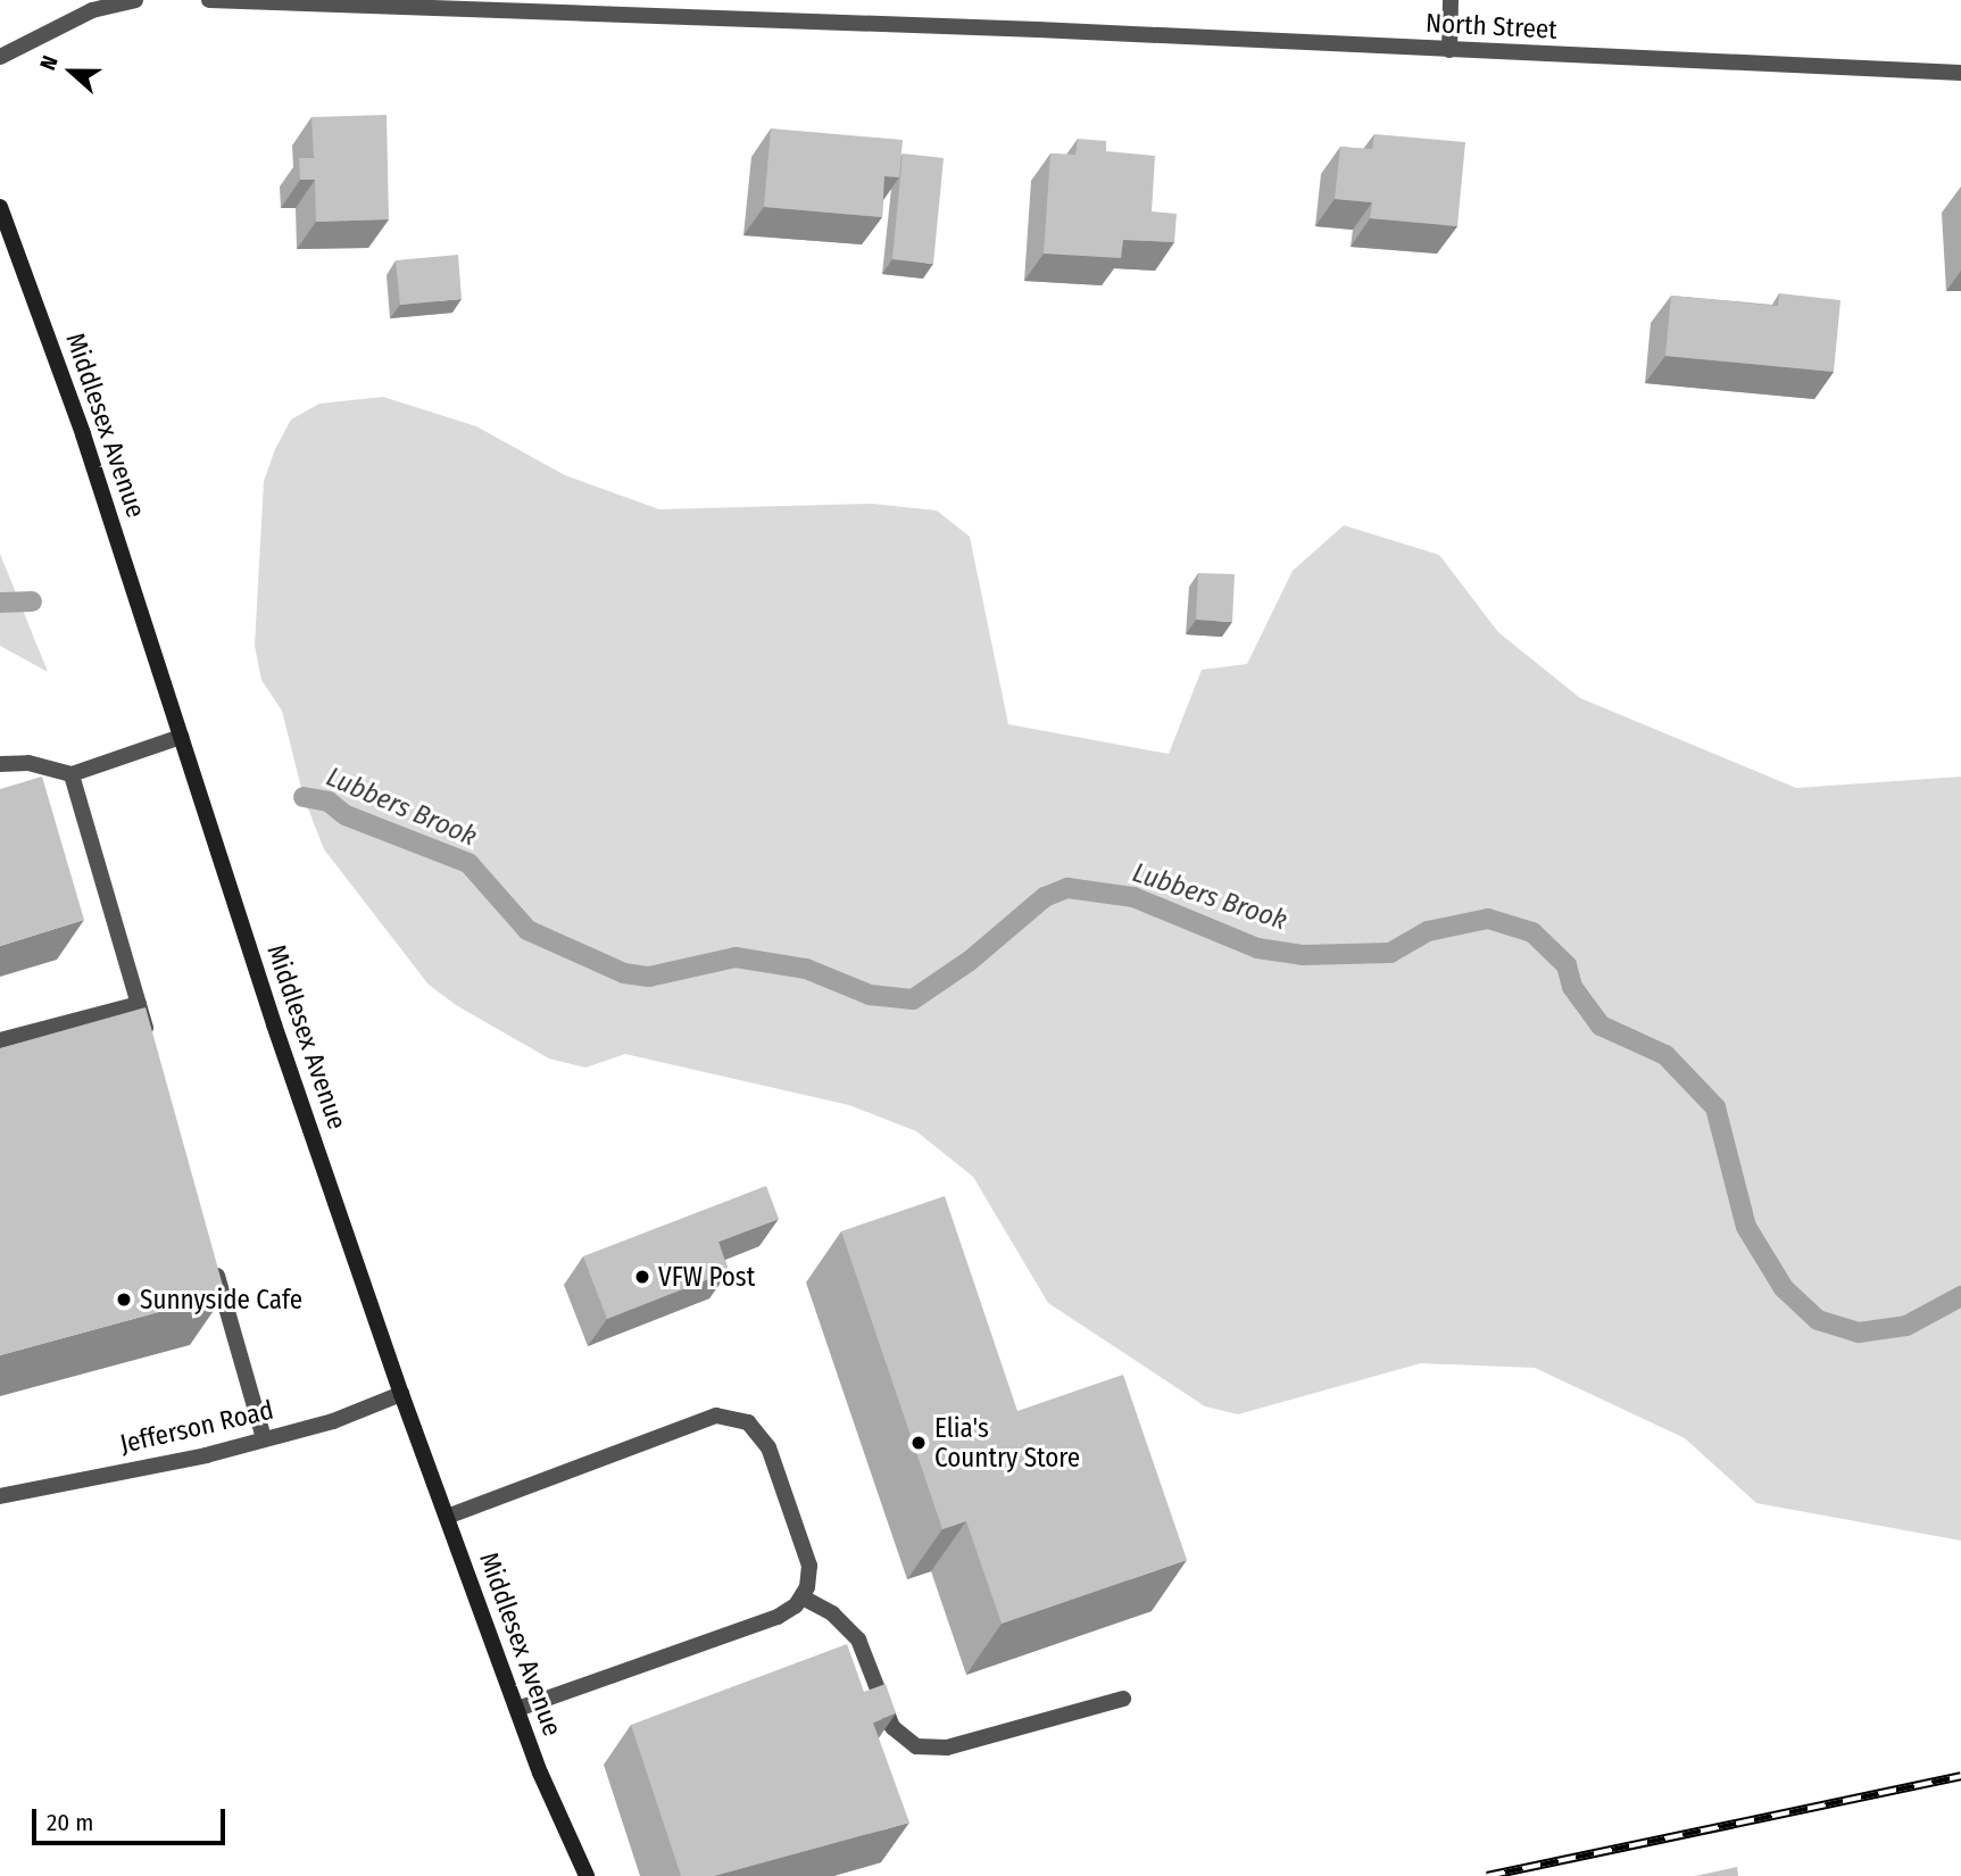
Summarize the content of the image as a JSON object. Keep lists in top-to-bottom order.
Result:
{
  "streets": {
    "main road": ["Middlesex Avenue"],
    "street": ["North Street", "Jefferson Road"]
  },
  "crossings": [
    ["Middlesex Avenue", "Jefferson Road"]
  ],
  "water": ["Lubbers Brook"],
  "places": ["VFW Post", "Sunnyside Cafe", "Elia's Country Store"],
  "scale_bar": "20 m",
  "north": "left"
}
